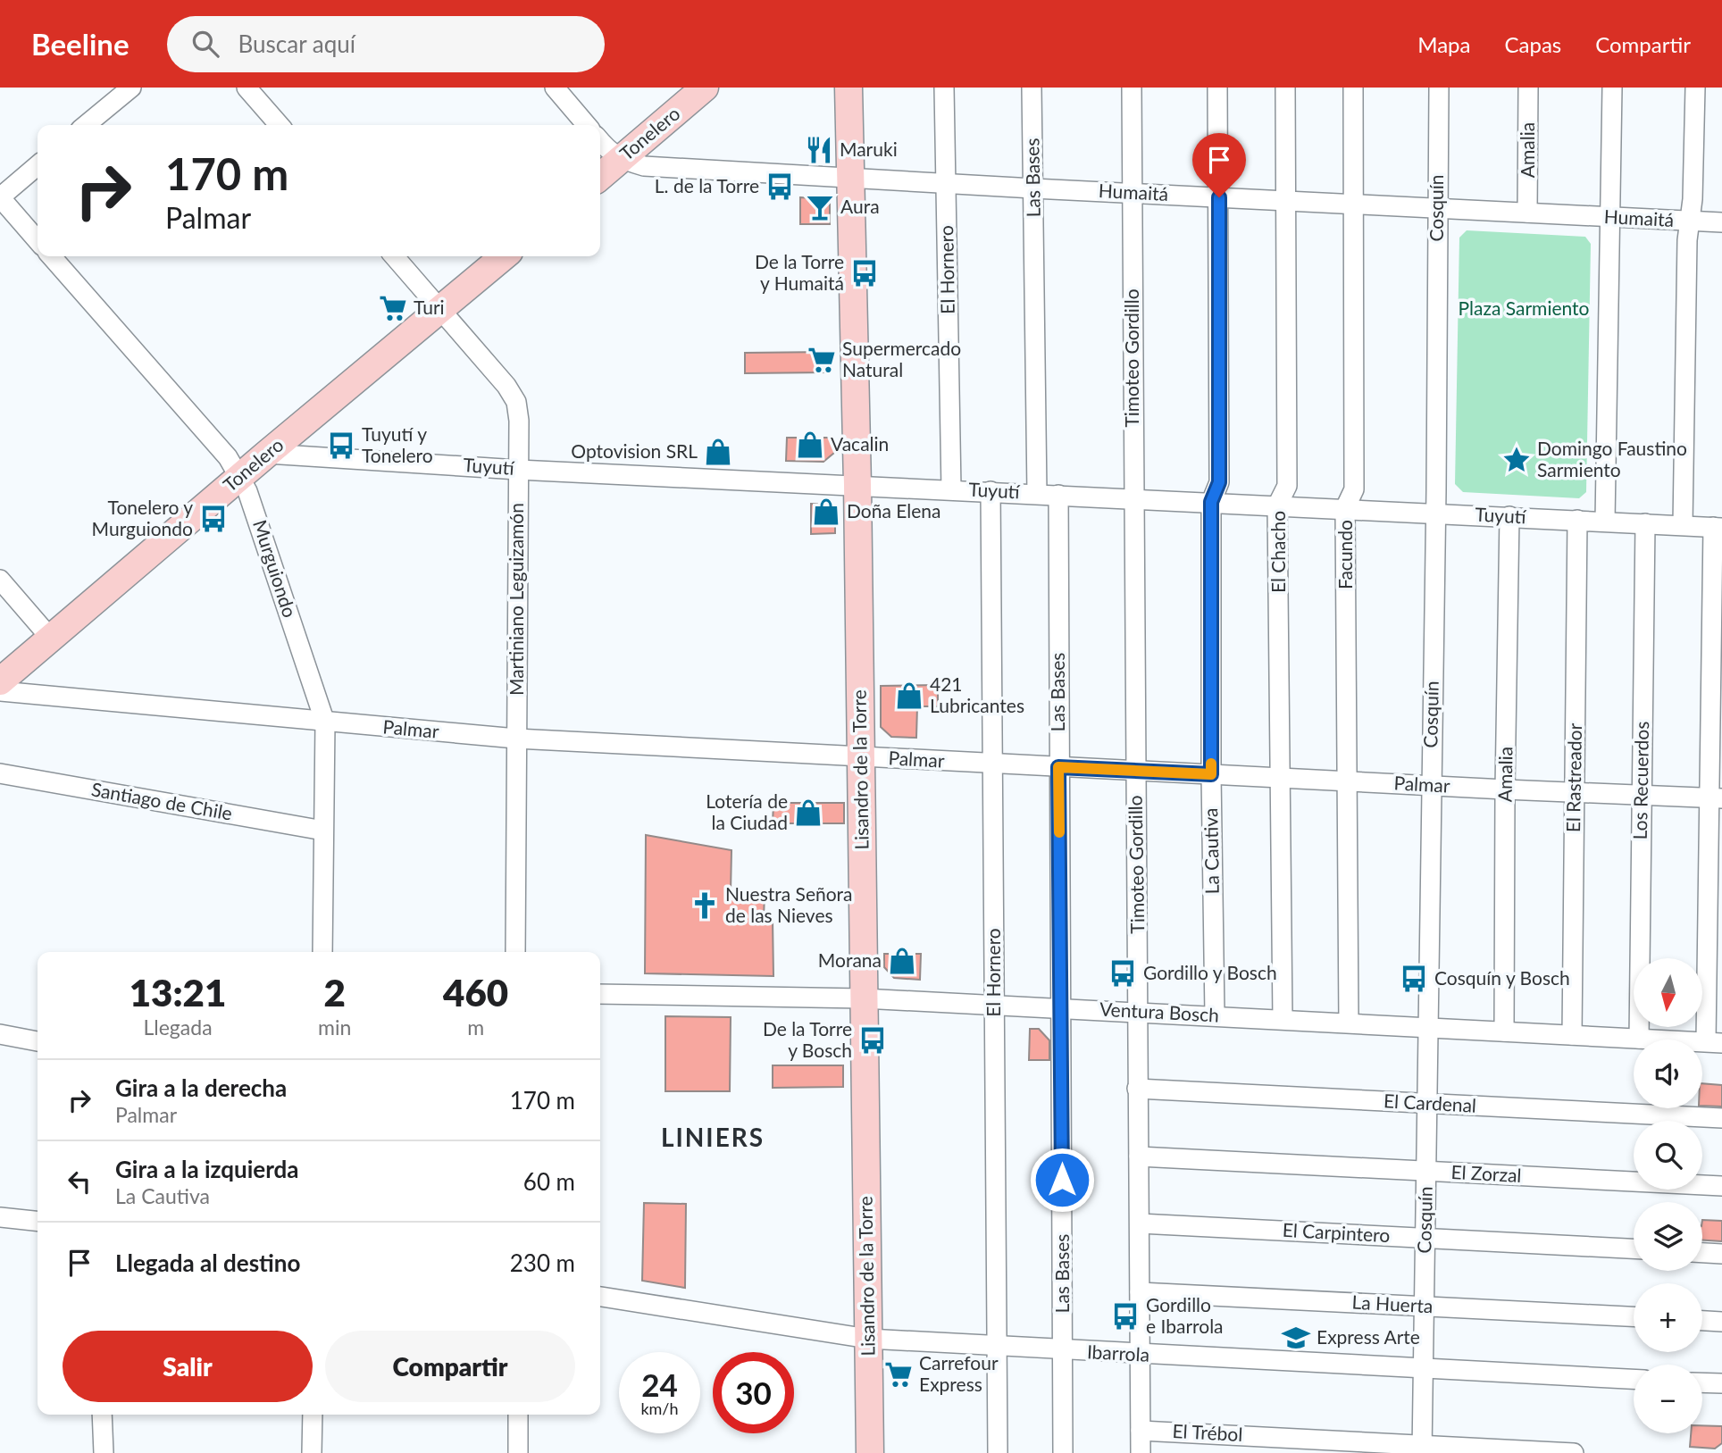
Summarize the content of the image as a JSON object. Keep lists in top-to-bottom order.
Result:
{
  "streets": {
    "street": [
      "Tonelero",
      "Amalia",
      "Las Bases",
      "Humaitá",
      "Cosquín",
      "El Hornero",
      "Timoteo Gordillo",
      "Tuyutí",
      "El Chacho",
      "Facundo",
      "Murguiondo",
      "Martiniano Leguizamón",
      "Palmar",
      "Lisandro de la Torre",
      "El Rastreador",
      "Los Recuerdos",
      "Santiago de Chile",
      "La Cautiva",
      "Ventura Bosch",
      "El Cardenal",
      "El Zorzal",
      "El Carpintero",
      "La Huerta",
      "Ibarrola",
      "El Trébol"
    ]
  },
  "crossings": [
    ["Tonelero", "Humaitá"],
    ["Tonelero", "Tuyutí"],
    ["Tonelero", "Murguiondo"],
    ["Tonelero", "Martiniano Leguizamón"],
    ["Amalia", "Humaitá"],
    ["Amalia", "Tuyutí"],
    ["Amalia", "Palmar"],
    ["Amalia", "Ventura Bosch"],
    ["Las Bases", "Humaitá"],
    ["Las Bases", "Tuyutí"],
    ["Las Bases", "Palmar"],
    ["Las Bases", "Ventura Bosch"],
    ["Las Bases", "Ibarrola"],
    ["Humaitá", "Cosquín"],
    ["Humaitá", "El Hornero"],
    ["Humaitá", "Timoteo Gordillo"],
    ["Humaitá", "El Chacho"],
    ["Humaitá", "Facundo"],
    ["Humaitá", "Lisandro de la Torre"],
    ["Humaitá", "La Cautiva"],
    ["Cosquín", "Tuyutí"],
    ["Cosquín", "Palmar"],
    ["Cosquín", "Ventura Bosch"],
    ["Cosquín", "El Cardenal"],
    ["Cosquín", "El Zorzal"],
    ["Cosquín", "El Carpintero"],
    ["Cosquín", "La Huerta"],
    ["Cosquín", "Ibarrola"],
    ["Cosquín", "El Trébol"],
    ["El Hornero", "Tuyutí"],
    ["El Hornero", "Palmar"],
    ["El Hornero", "Ventura Bosch"],
    ["El Hornero", "Ibarrola"],
    ["Timoteo Gordillo", "Tuyutí"],
    ["Timoteo Gordillo", "Palmar"],
    ["Timoteo Gordillo", "Ventura Bosch"],
    ["Timoteo Gordillo", "El Cardenal"],
    ["Timoteo Gordillo", "El Zorzal"],
    ["Timoteo Gordillo", "El Carpintero"],
    ["Timoteo Gordillo", "La Huerta"],
    ["Timoteo Gordillo", "Ibarrola"],
    ["Timoteo Gordillo", "El Trébol"],
    ["Tuyutí", "El Chacho"],
    ["Tuyutí", "Facundo"],
    ["Tuyutí", "Martiniano Leguizamón"],
    ["Tuyutí", "Lisandro de la Torre"],
    ["Tuyutí", "El Rastreador"],
    ["Tuyutí", "Los Recuerdos"],
    ["Tuyutí", "La Cautiva"],
    ["El Chacho", "Palmar"],
    ["El Chacho", "Ventura Bosch"],
    ["Facundo", "Palmar"],
    ["Facundo", "Ventura Bosch"],
    ["Murguiondo", "Palmar"],
    ["Murguiondo", "Santiago de Chile"],
    ["Martiniano Leguizamón", "Palmar"],
    ["Palmar", "Lisandro de la Torre"],
    ["Palmar", "El Rastreador"],
    ["Palmar", "Los Recuerdos"],
    ["Palmar", "La Cautiva"],
    ["Lisandro de la Torre", "Ventura Bosch"],
    ["Lisandro de la Torre", "Ibarrola"],
    ["El Rastreador", "Ventura Bosch"],
    ["Los Recuerdos", "Ventura Bosch"],
    ["La Cautiva", "Ventura Bosch"]
  ],
  "districts": ["LINIERS"],
  "parks": ["Plaza Sarmiento"],
  "places": {
    "restaurant": ["Maruki"],
    "bus stop": [
      "L. de la Torre",
      "De la Torre y Humaitá",
      "Tuyutí y Tonelero",
      "Tonelero y Murguiondo",
      "Gordillo y Bosch",
      "Cosquín y Bosch",
      "De la Torre y Bosch",
      "Gordillo e Ibarrola"
    ],
    "bar": ["Aura"],
    "supermarket": ["Turi", "Supermercado Natural", "Carrefour Express"],
    "shop": [
      "Vacalin",
      "Optovision SRL",
      "Doña Elena",
      "421 Lubricantes",
      "Lotería de la Ciudad",
      "Morana"
    ],
    "place": ["Domingo Faustino Sarmiento"],
    "church": ["Nuestra Señora de las Nieves"],
    "school or university": ["Express Arte"]
  },
  "north": "bottom",
  "page": {
    "header": "Beeline",
    "search": "Buscar aquí",
    "nav": ["Mapa", "Capas", "Compartir"],
    "turn": ["170 m", "Palmar"],
    "eta": [
      "13:21",
      "Llegada",
      "2",
      "min",
      "460",
      "m"
    ],
    "map_buttons": ["+", "−"],
    "list": [
      {
        "name": "Gira a la derecha",
        "note": "Palmar",
        "value": "170 m"
      },
      {
        "name": "Gira a la izquierda",
        "note": "La Cautiva",
        "value": "60 m"
      },
      {
        "name": "Llegada al destino",
        "value": "230 m"
      }
    ],
    "buttons": ["Salir", "Compartir"],
    "speed": "24 km/h",
    "limit": "30"
  }
}
